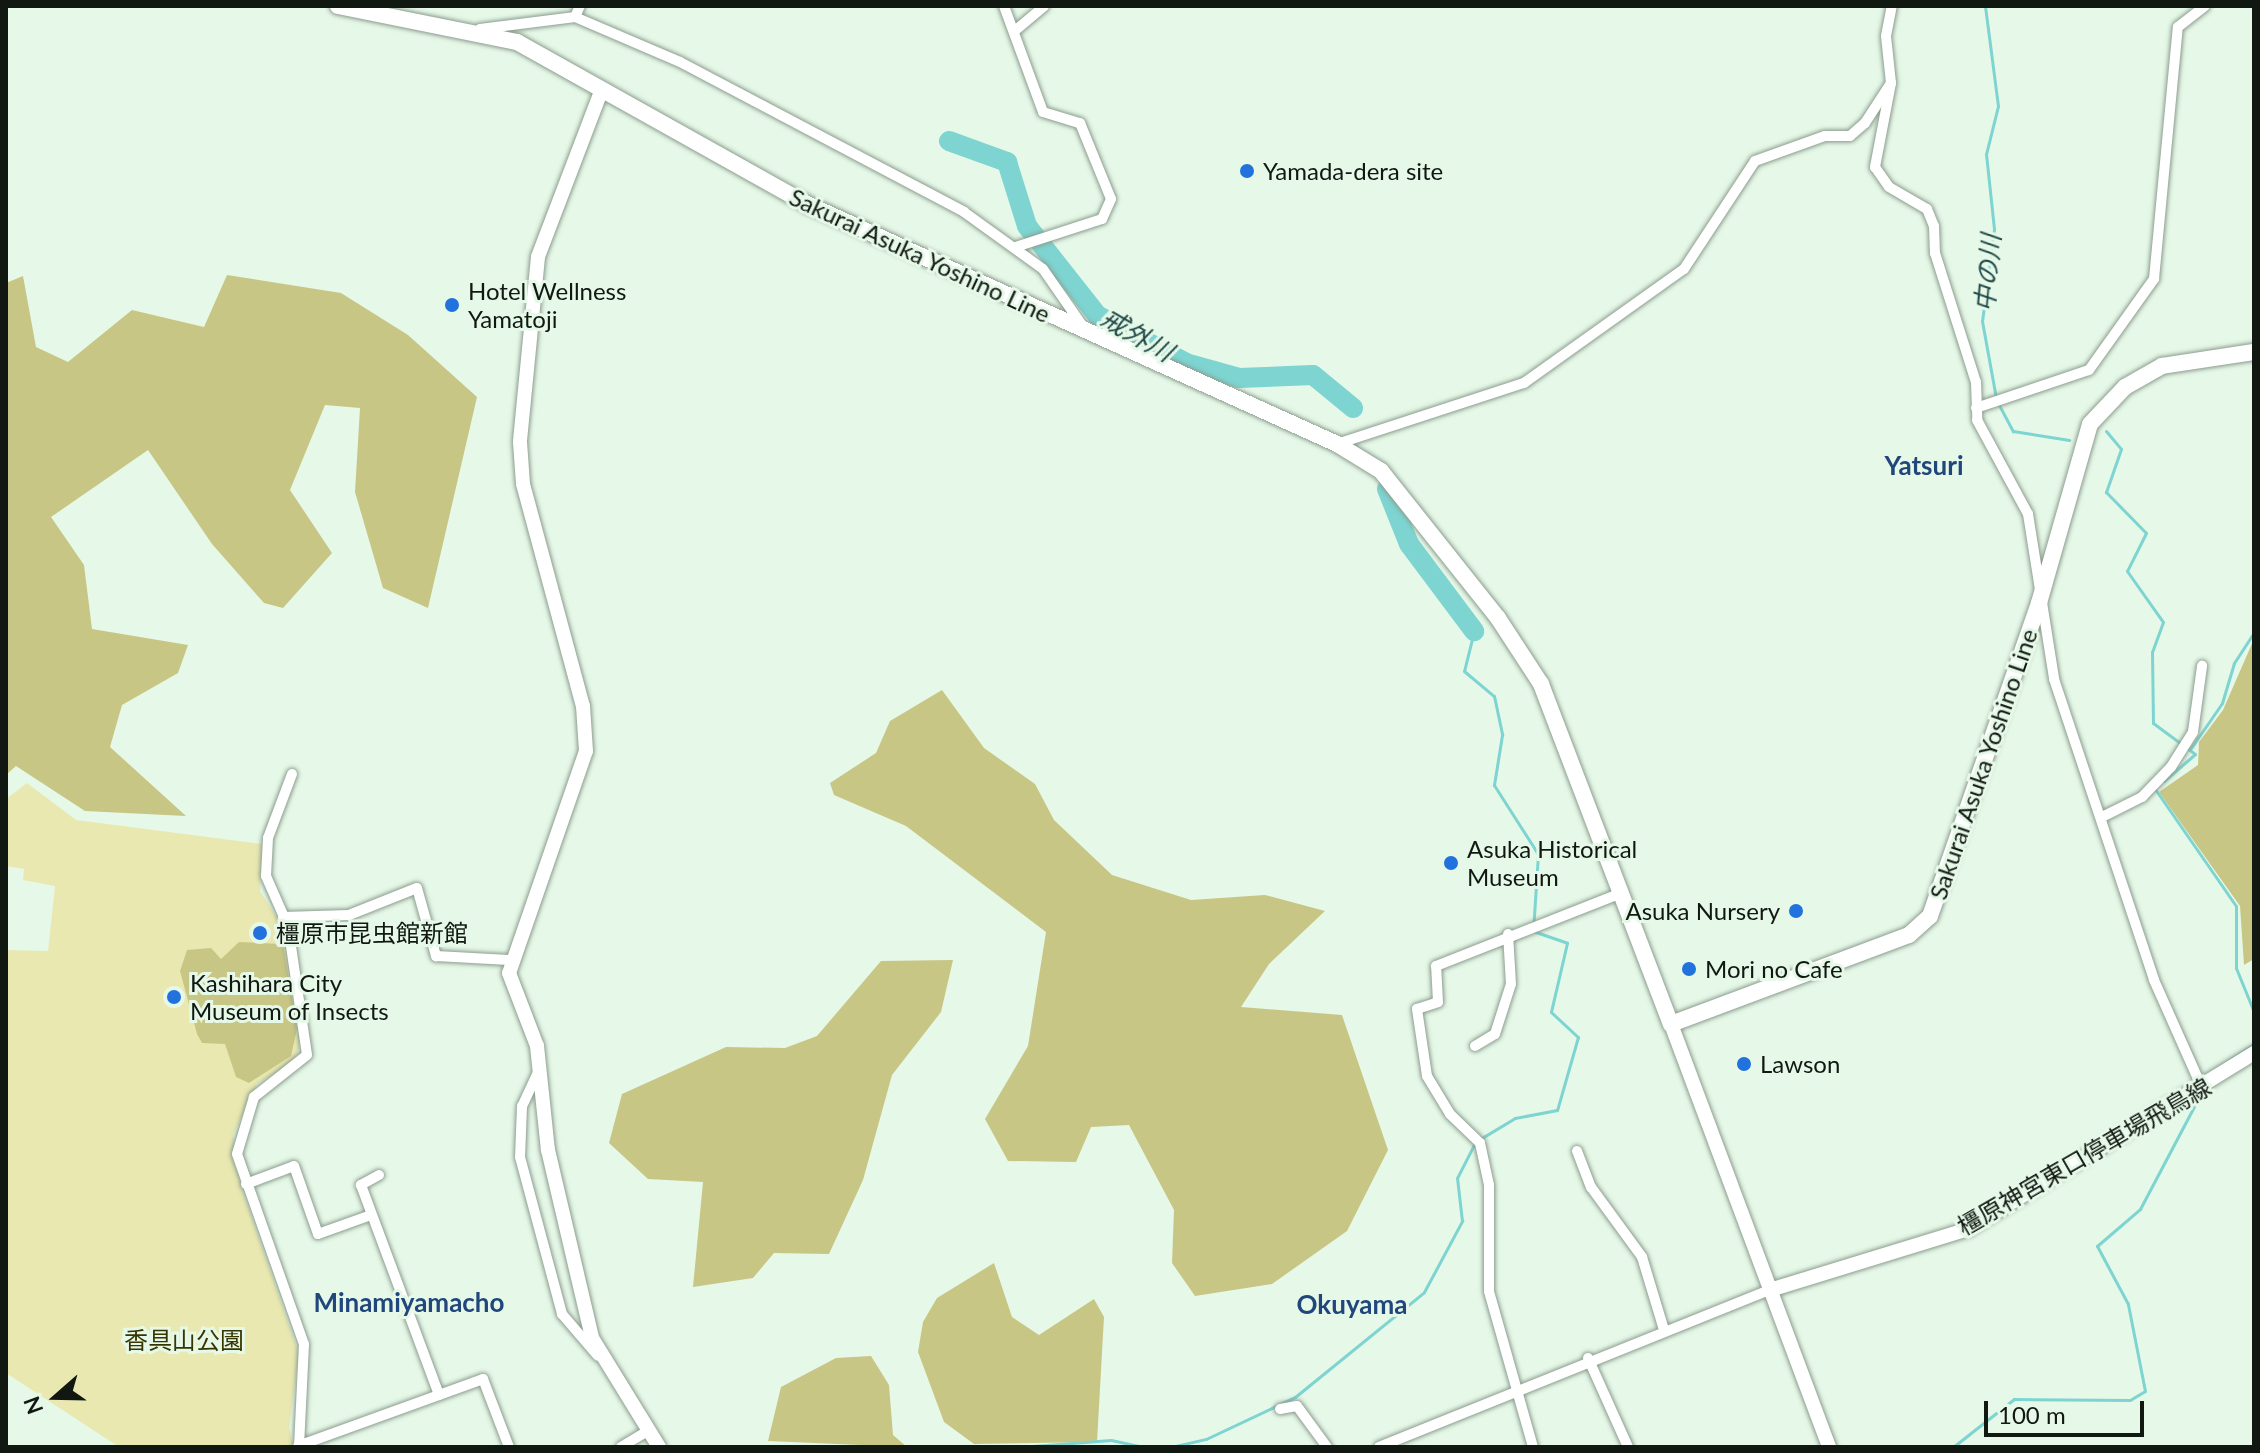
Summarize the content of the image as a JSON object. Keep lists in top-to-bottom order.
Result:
{
  "streets": {
    "main road": ["Sakurai Asuka Yoshino Line"],
    "street": ["橿原神宮東口停車場飛鳥線"]
  },
  "districts": ["Yatsuri", "Minamiyamacho", "Okuyama"],
  "water": ["中の川", "戒外川"],
  "parks": ["香具山公園"],
  "places": [
    "Yamada-dera site",
    "Hotel Wellness Yamatoji",
    "Asuka Historical Museum",
    "Asuka Nursery",
    "橿原市昆虫館新館",
    "Mori no Cafe",
    "Kashihara City Museum of Insects",
    "Lawson"
  ],
  "scale_bar": "100 m",
  "north": "left"
}
